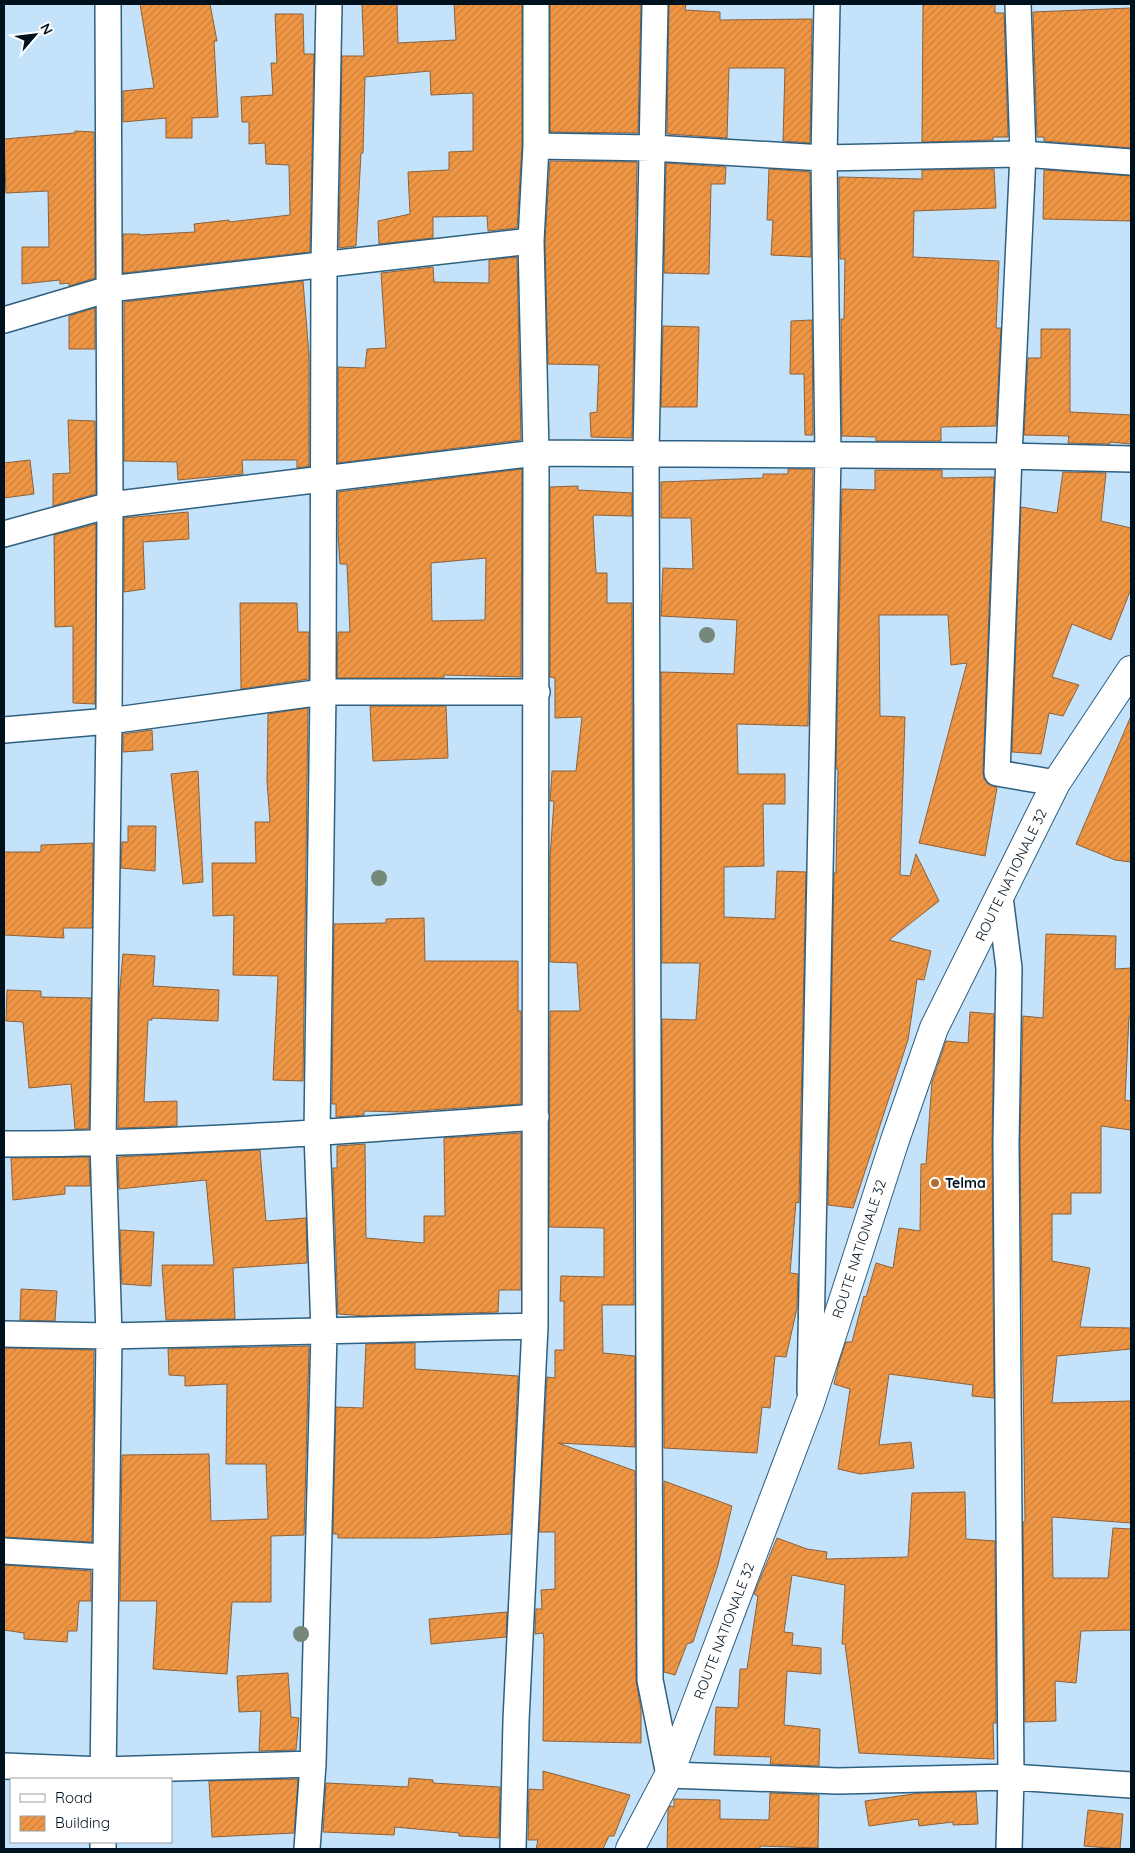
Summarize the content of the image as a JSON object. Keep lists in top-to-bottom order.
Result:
{
  "streets": {
    "street": ["ROUTE NATIONALE 32"]
  },
  "places": ["Telma"],
  "legend": ["Road", "Building"],
  "north": "top right"
}
